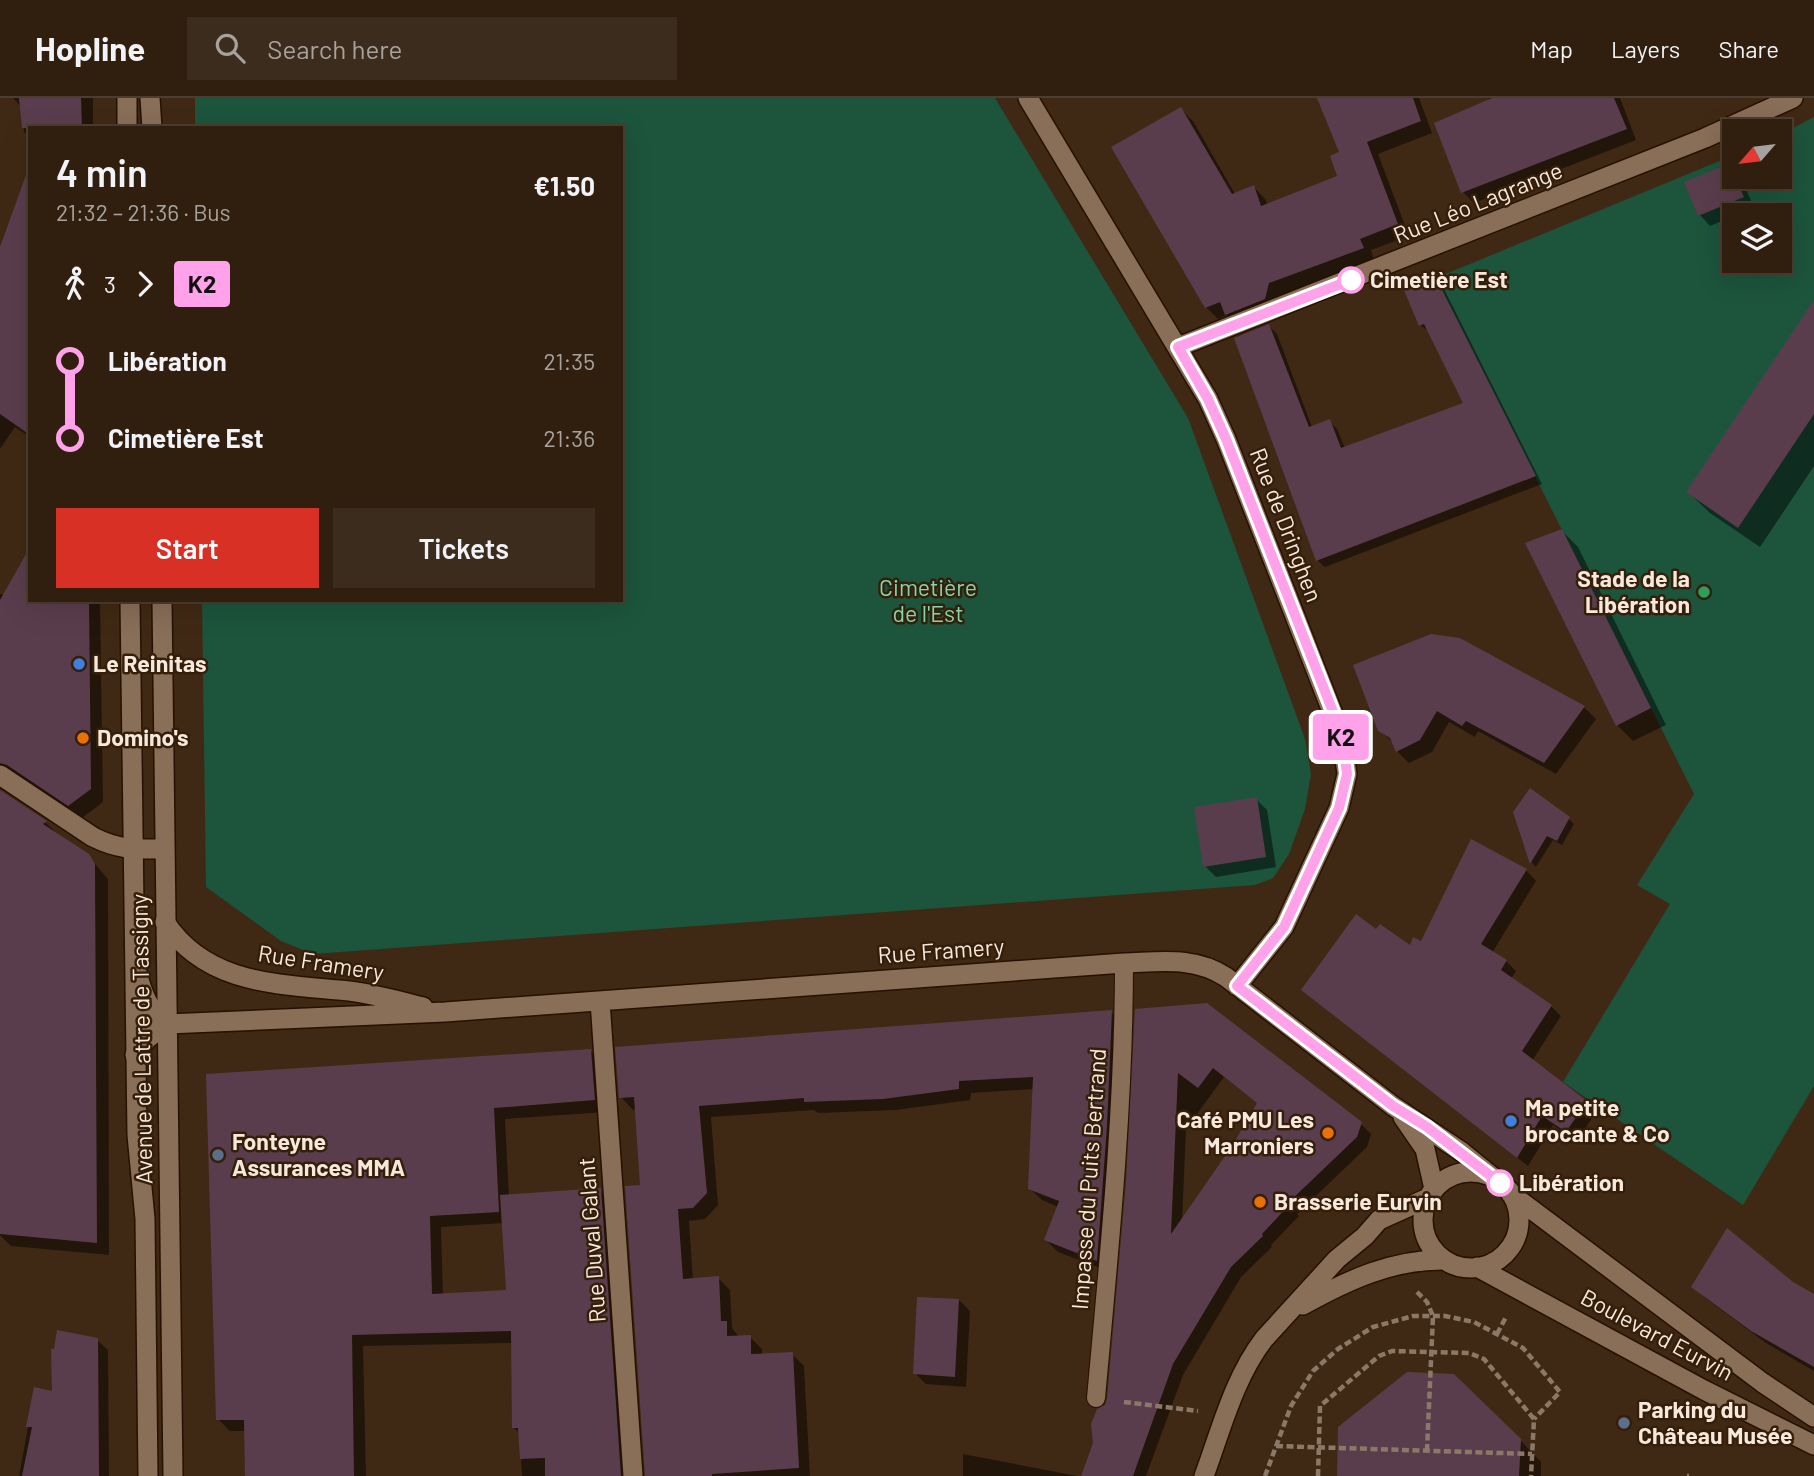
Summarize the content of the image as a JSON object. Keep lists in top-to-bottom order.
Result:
{
  "streets": {
    "street": [
      "Rue Léo Lagrange",
      "Rue de Dringhen",
      "Rue Framery",
      "Avenue de Lattre de Tassigny",
      "Rue Duval Galant",
      "Boulevard Eurvin"
    ],
    "lane": ["Impasse du Puits Bertrand"]
  },
  "crossings": [
    ["Rue Léo Lagrange", "Rue de Dringhen"],
    ["Rue de Dringhen", "Rue Framery"],
    ["Rue Framery", "Avenue de Lattre de Tassigny"],
    ["Rue Framery", "Impasse du Puits Bertrand"],
    ["Rue Framery", "Rue Duval Galant"],
    ["Rue Framery", "Boulevard Eurvin"]
  ],
  "parks": ["Cimetière de l'Est"],
  "places": [
    "Cimetière Est",
    "Stade de la Libération",
    "Le Reinitas",
    "Domino's",
    "Ma petite brocante & Co",
    "Café PMU Les Marroniers",
    "Fonteyne Assurances MMA",
    "Libération",
    "Brasserie Eurvin",
    "Parking du Château Musée"
  ],
  "lines": ["bus line K2"],
  "north": "bottom left",
  "page": {
    "header": "Hopline",
    "search": "Search here",
    "nav": ["Map", "Layers", "Share"],
    "on_map": "K2",
    "heading": ["4 min", "21:32 – 21:36 · Bus", "€1.50"],
    "legs": ["3", "K2"],
    "list": [
      {
        "name": "Libération",
        "value": "21:35"
      },
      {
        "name": "Cimetière Est",
        "value": "21:36"
      }
    ],
    "buttons": ["Start", "Tickets"]
  }
}
